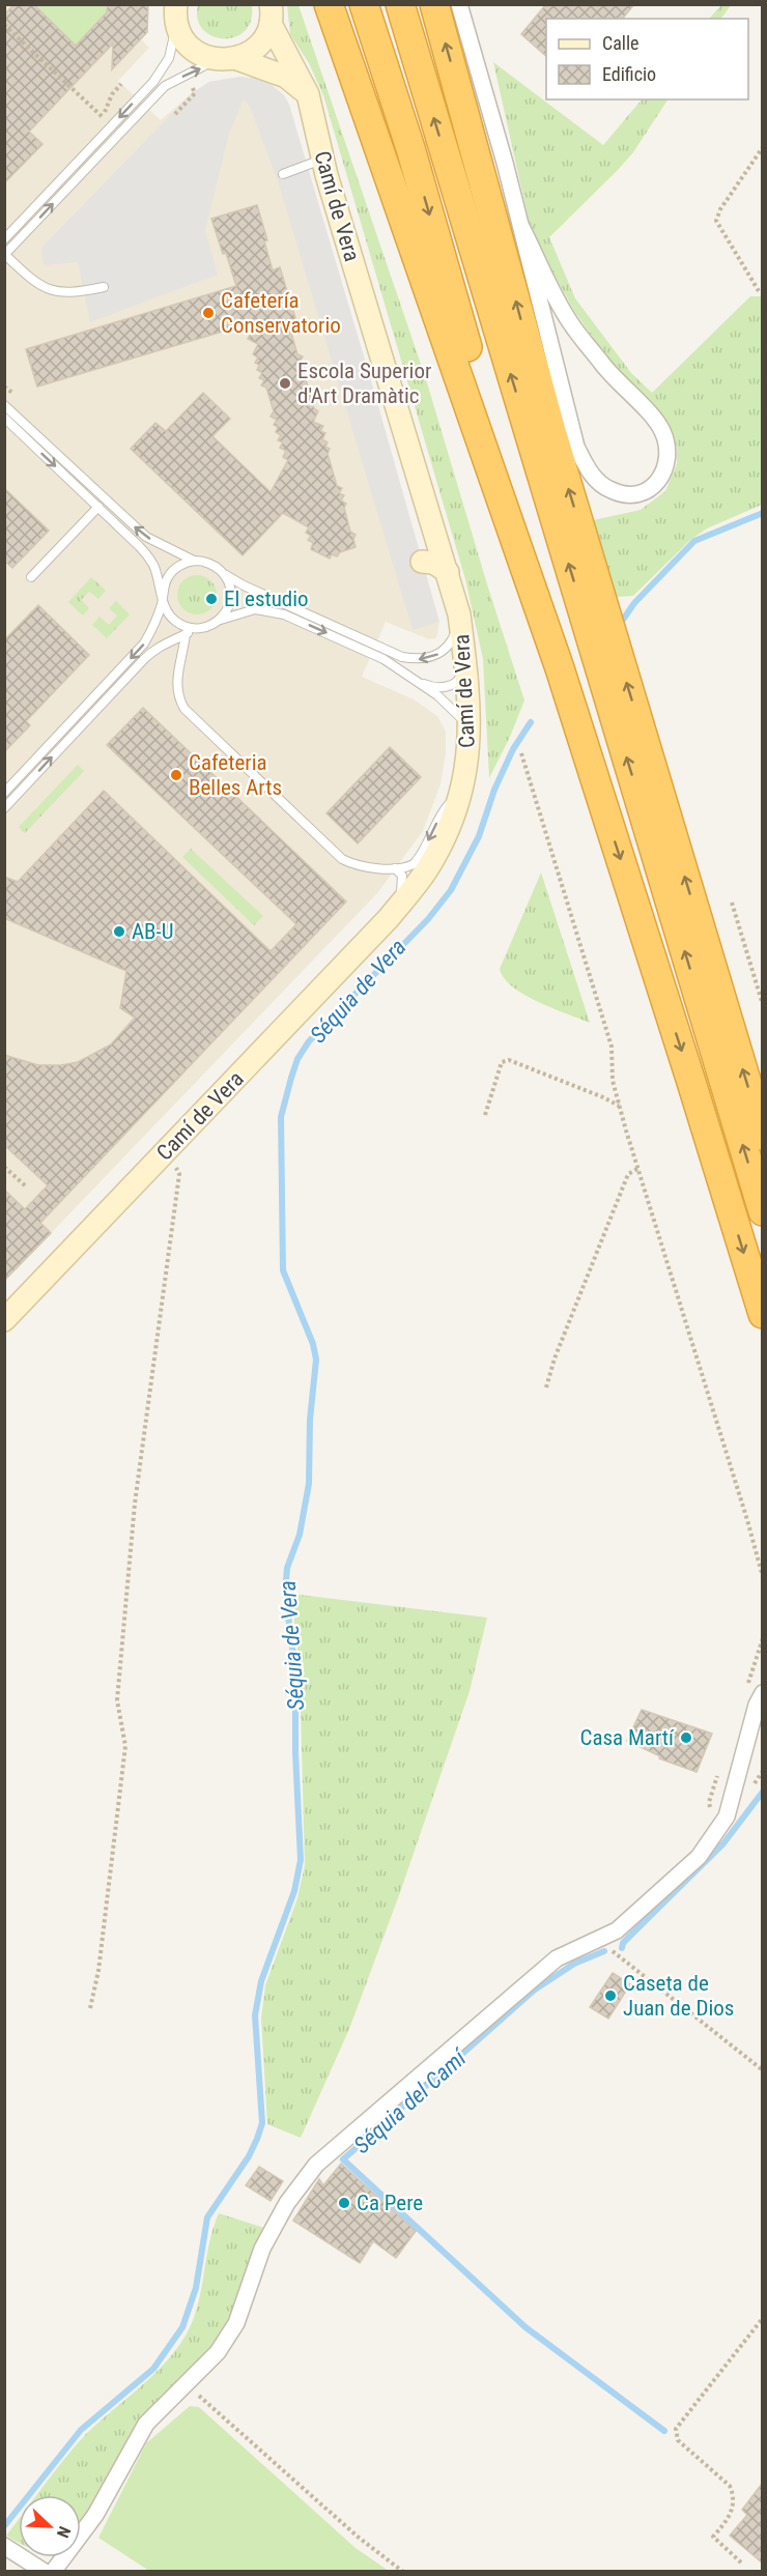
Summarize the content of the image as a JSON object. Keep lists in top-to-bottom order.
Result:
{
  "streets": {
    "street": ["Camí de Vera"]
  },
  "water": ["Séquia de Vera", "Séquia del Camí"],
  "places": [
    "Cafetería Conservatorio",
    "Escola Superior d'Art Dramàtic",
    "El estudio",
    "Cafeteria Belles Arts",
    "AB-U",
    "Casa Martí",
    "Caseta de Juan de Dios",
    "Ca Pere"
  ],
  "legend": ["Calle", "Edificio"],
  "north": "bottom right"
}
